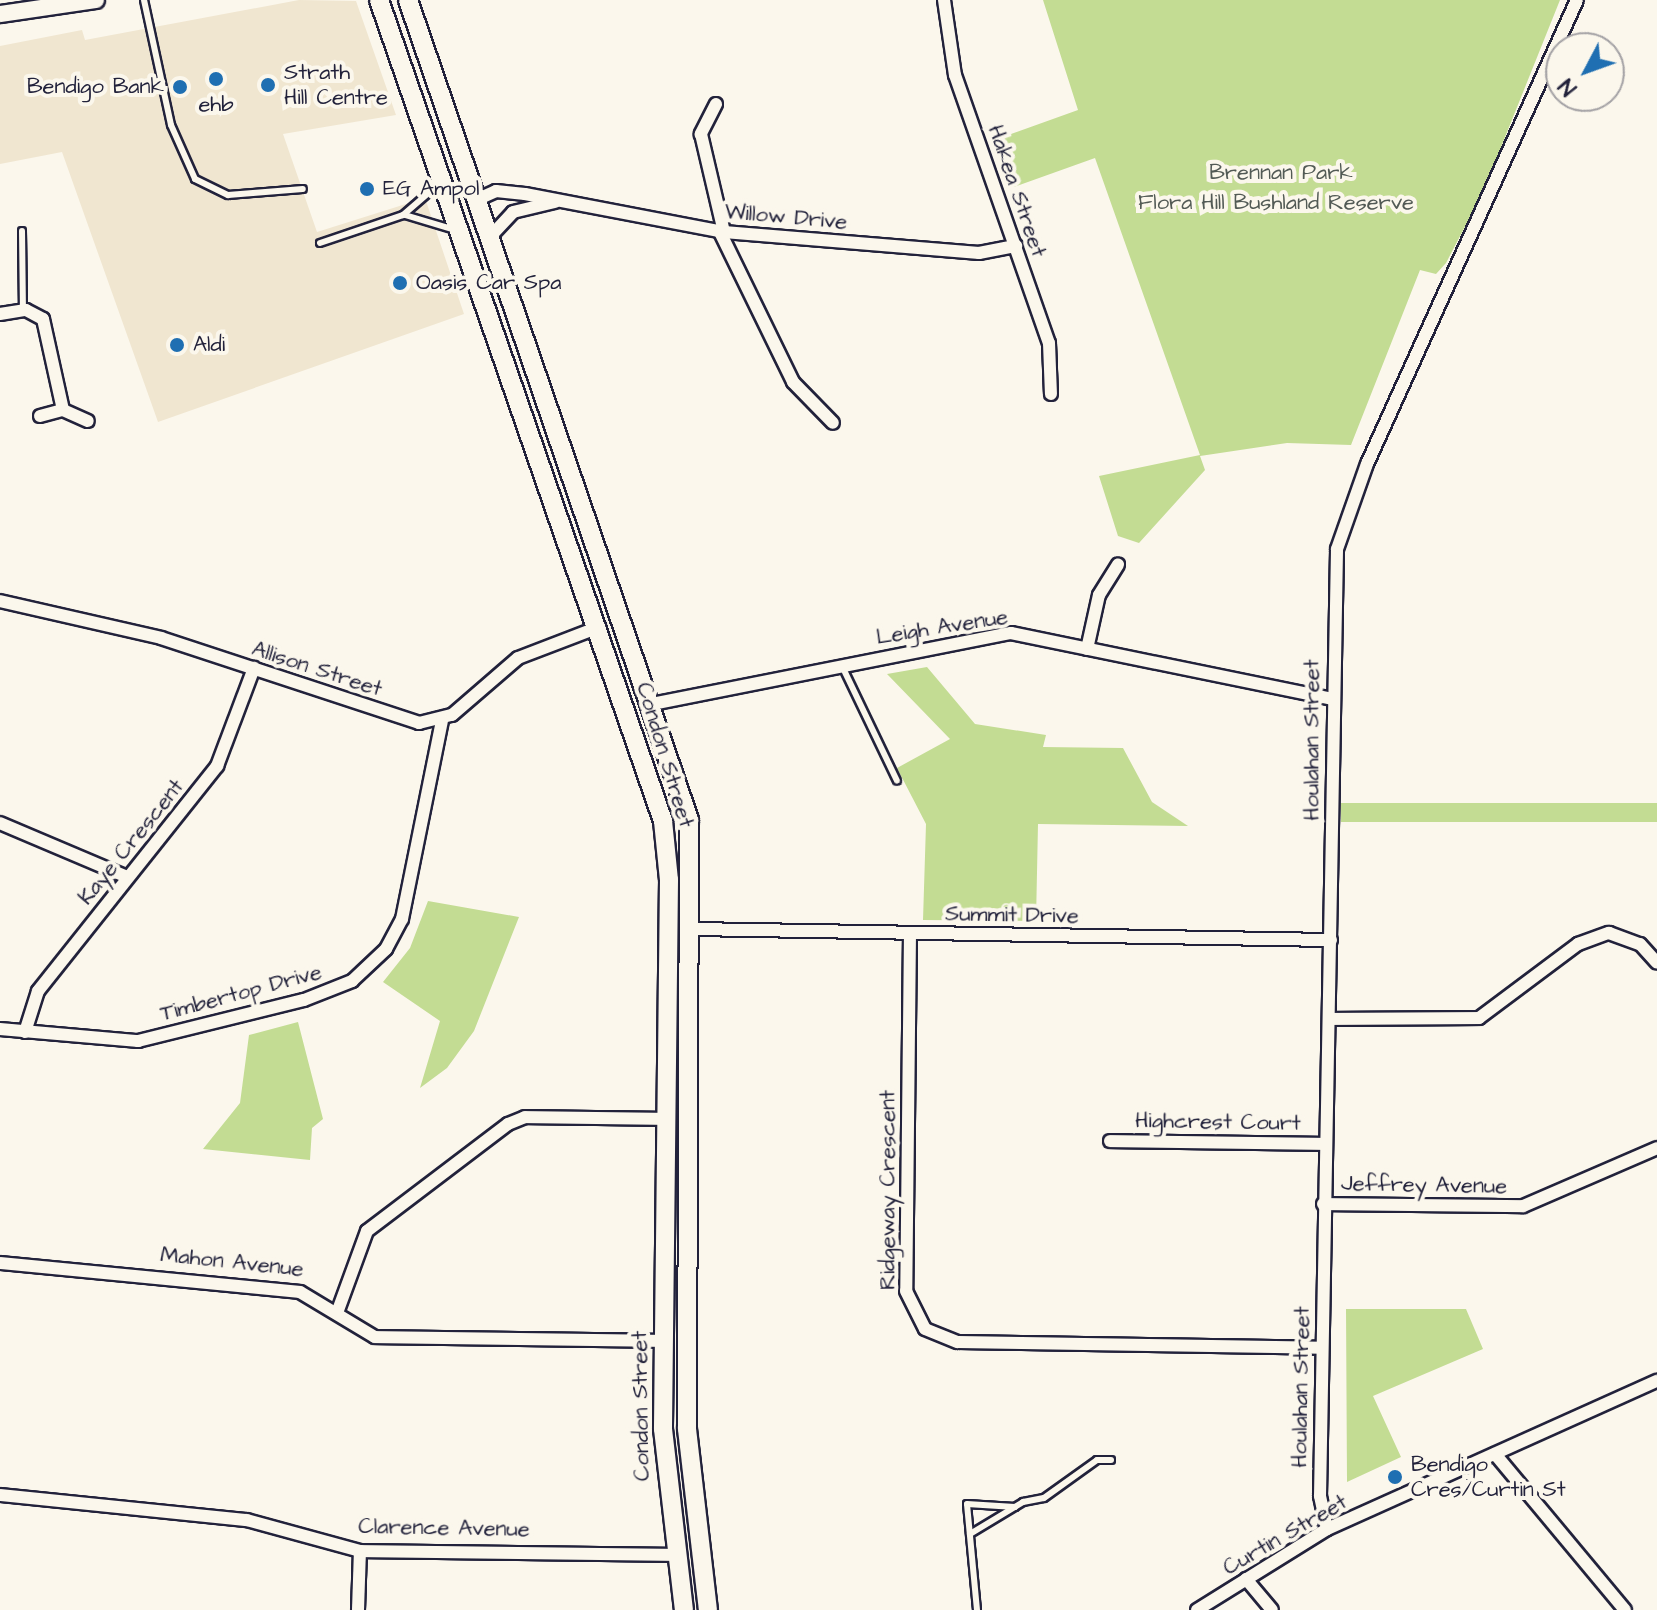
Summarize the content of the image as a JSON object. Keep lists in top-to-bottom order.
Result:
{
  "streets": {
    "main road": ["Condon Street", "Mahon Avenue", "Clarence Avenue"],
    "street": [
      "Hakea Street",
      "Willow Drive",
      "Leigh Avenue",
      "Allison Street",
      "Houlahan Street",
      "Kaye Crescent",
      "Summit Drive",
      "Timbertop Drive",
      "Highcrest Court",
      "Jeffrey Avenue",
      "Ridgeway Crescent",
      "Curtin Street"
    ]
  },
  "crossings": [
    ["Hakea Street", "Willow Drive"],
    ["Willow Drive", "Condon Street"],
    ["Leigh Avenue", "Houlahan Street"],
    ["Leigh Avenue", "Condon Street"],
    ["Allison Street", "Kaye Crescent"],
    ["Allison Street", "Timbertop Drive"],
    ["Houlahan Street", "Summit Drive"],
    ["Houlahan Street", "Highcrest Court"],
    ["Houlahan Street", "Jeffrey Avenue"],
    ["Houlahan Street", "Ridgeway Crescent"],
    ["Houlahan Street", "Curtin Street"],
    ["Condon Street", "Summit Drive"],
    ["Condon Street", "Mahon Avenue"],
    ["Condon Street", "Clarence Avenue"],
    ["Kaye Crescent", "Timbertop Drive"],
    ["Summit Drive", "Ridgeway Crescent"]
  ],
  "parks": ["Brennan Park", "Flora Hill Bushland Reserve"],
  "places": [
    "ehb",
    "Strath Hill Centre",
    "Bendigo Bank",
    "EG Ampol",
    "Oasis Car Spa",
    "Aldi",
    "Bendigo Cres/Curtin St"
  ],
  "north": "bottom left"
}
